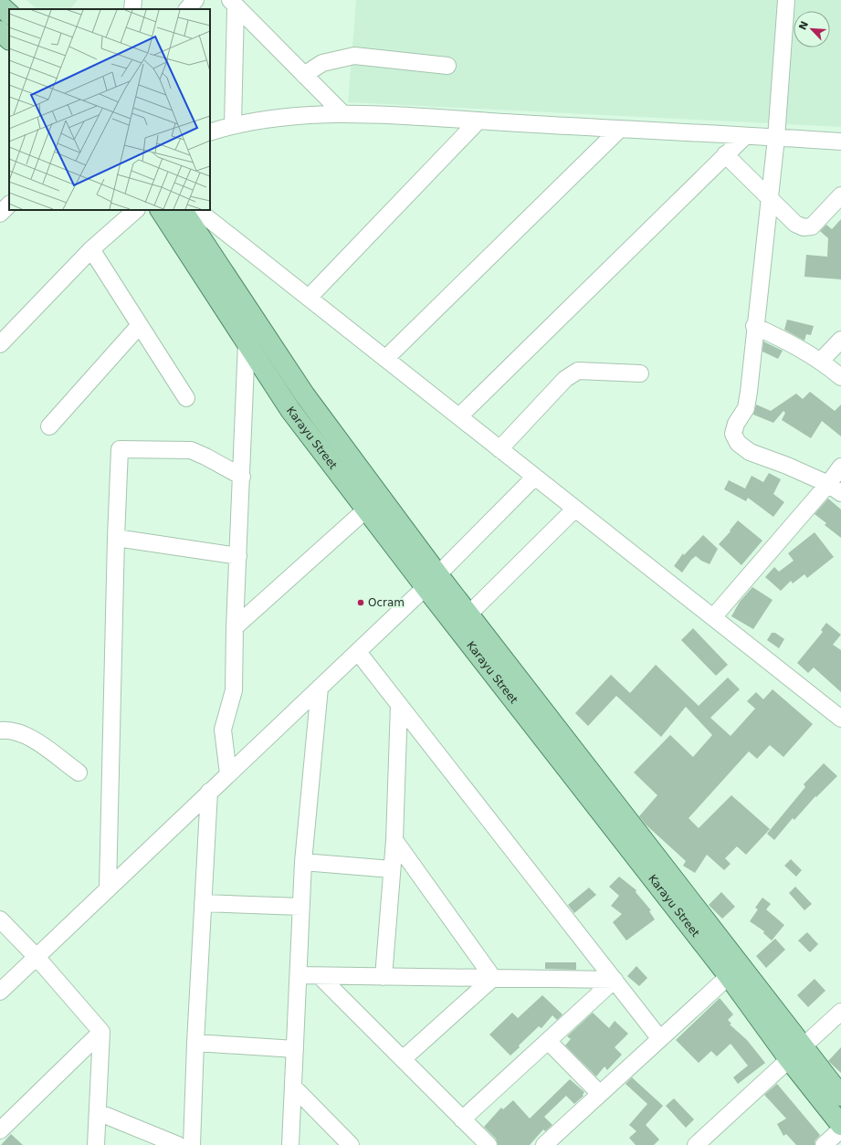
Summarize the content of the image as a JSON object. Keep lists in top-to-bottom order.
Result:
{
  "streets": {
    "main road": ["Karayu Street"]
  },
  "places": ["Ocram"],
  "north": "top left"
}
